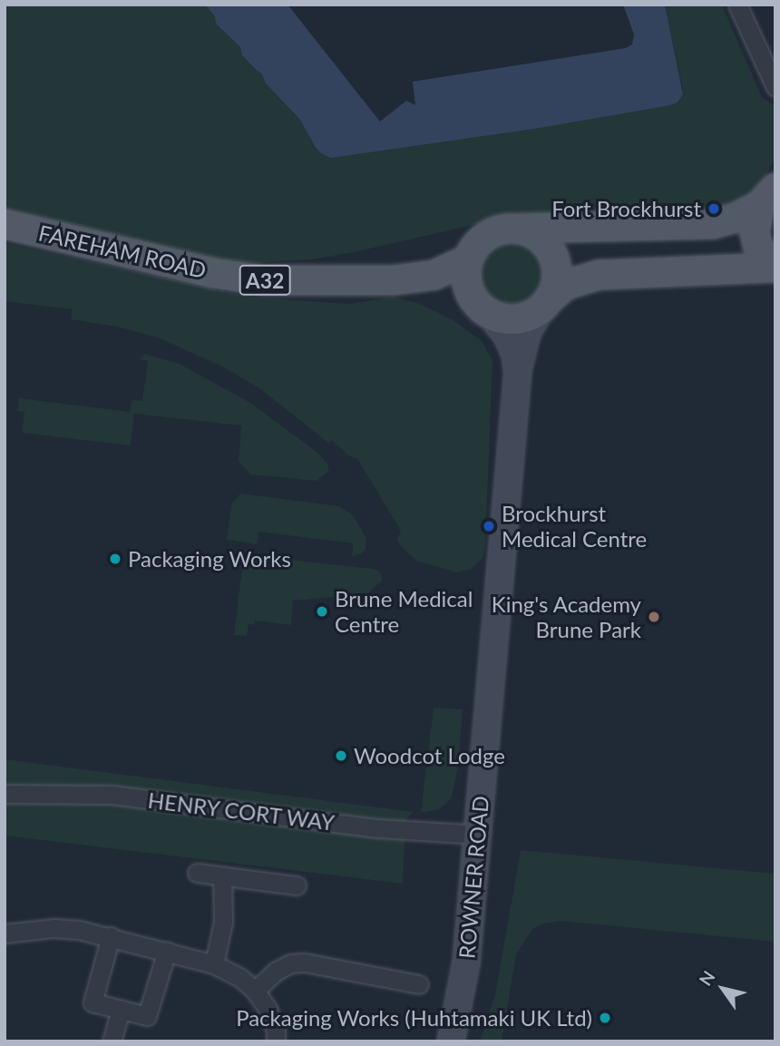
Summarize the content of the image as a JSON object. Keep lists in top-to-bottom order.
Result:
{
  "streets": {
    "main road": ["FAREHAM ROAD", "A32", "ROWNER ROAD"],
    "street": ["HENRY CORT WAY"]
  },
  "crossings": [
    ["FAREHAM ROAD", "ROWNER ROAD"],
    ["HENRY CORT WAY", "ROWNER ROAD"]
  ],
  "places": [
    "Fort Brockhurst",
    "Brockhurst Medical Centre",
    "Packaging Works",
    "Brune Medical Centre",
    "King's Academy Brune Park",
    "Woodcot Lodge",
    "Packaging Works (Huhtamaki UK Ltd)"
  ],
  "north": "top left"
}
